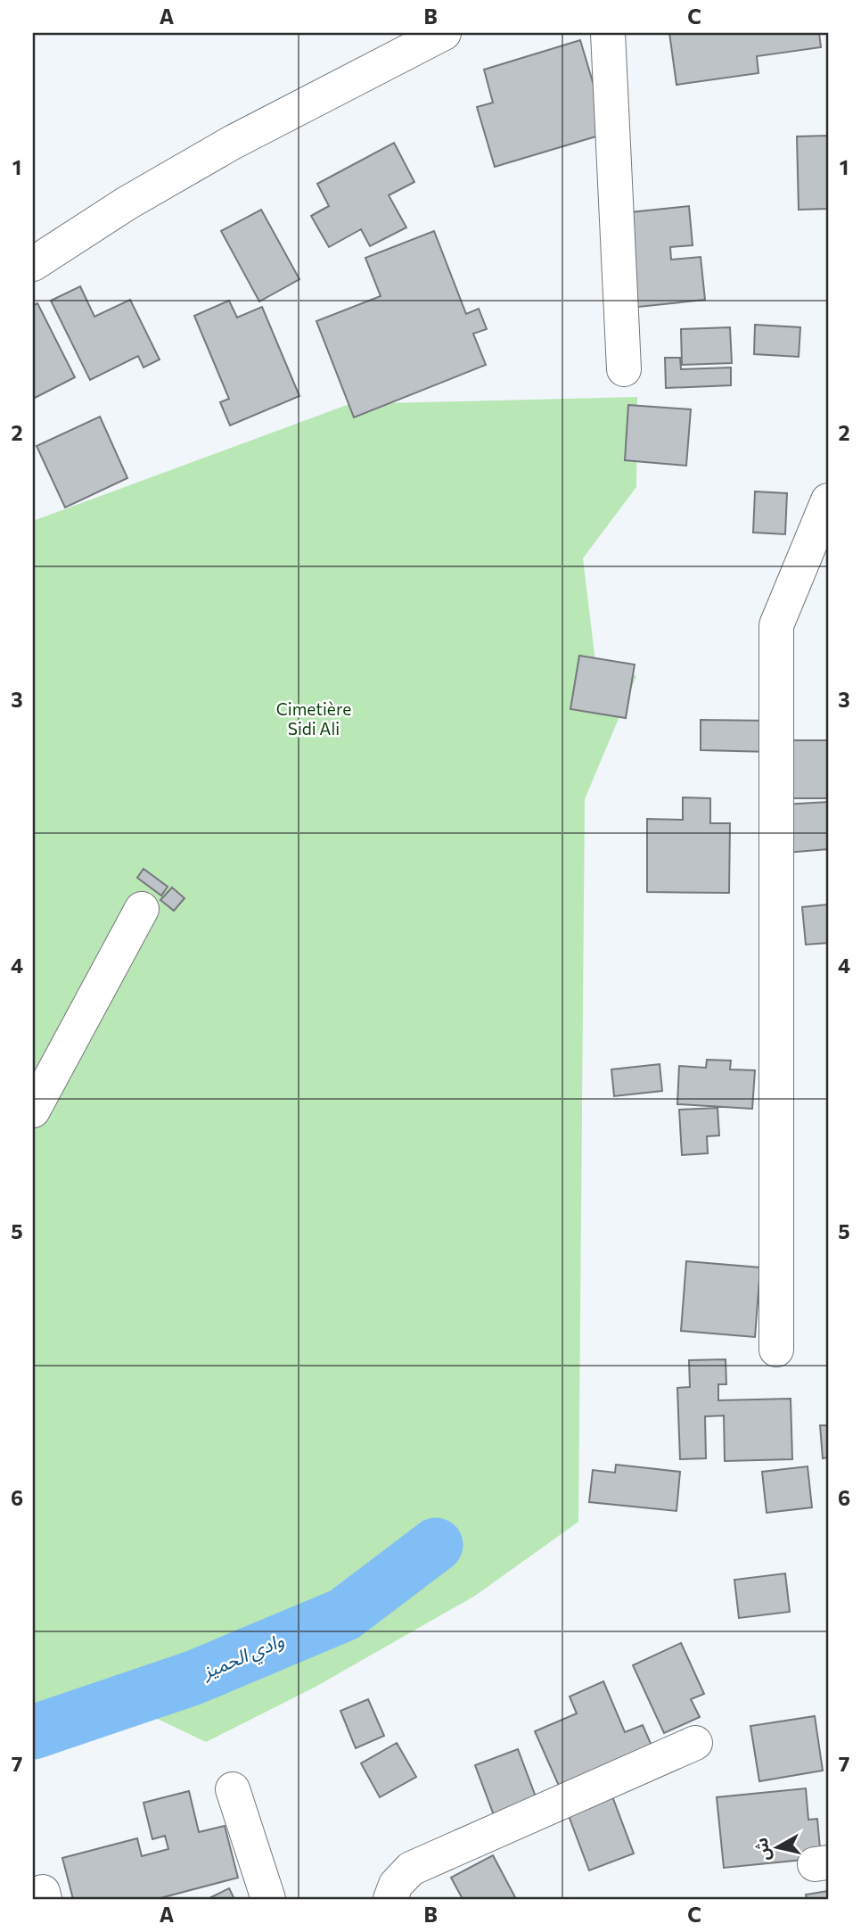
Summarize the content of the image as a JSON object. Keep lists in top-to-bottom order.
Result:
{
  "water": ["وادي الحميز"],
  "parks": ["Cimetière Sidi Ali"],
  "north": "left",
  "grid": {
    "columns": ["A", "B", "C"],
    "rows": [
      "1",
      "2",
      "3",
      "4",
      "5",
      "6",
      "7"
    ]
  }
}
